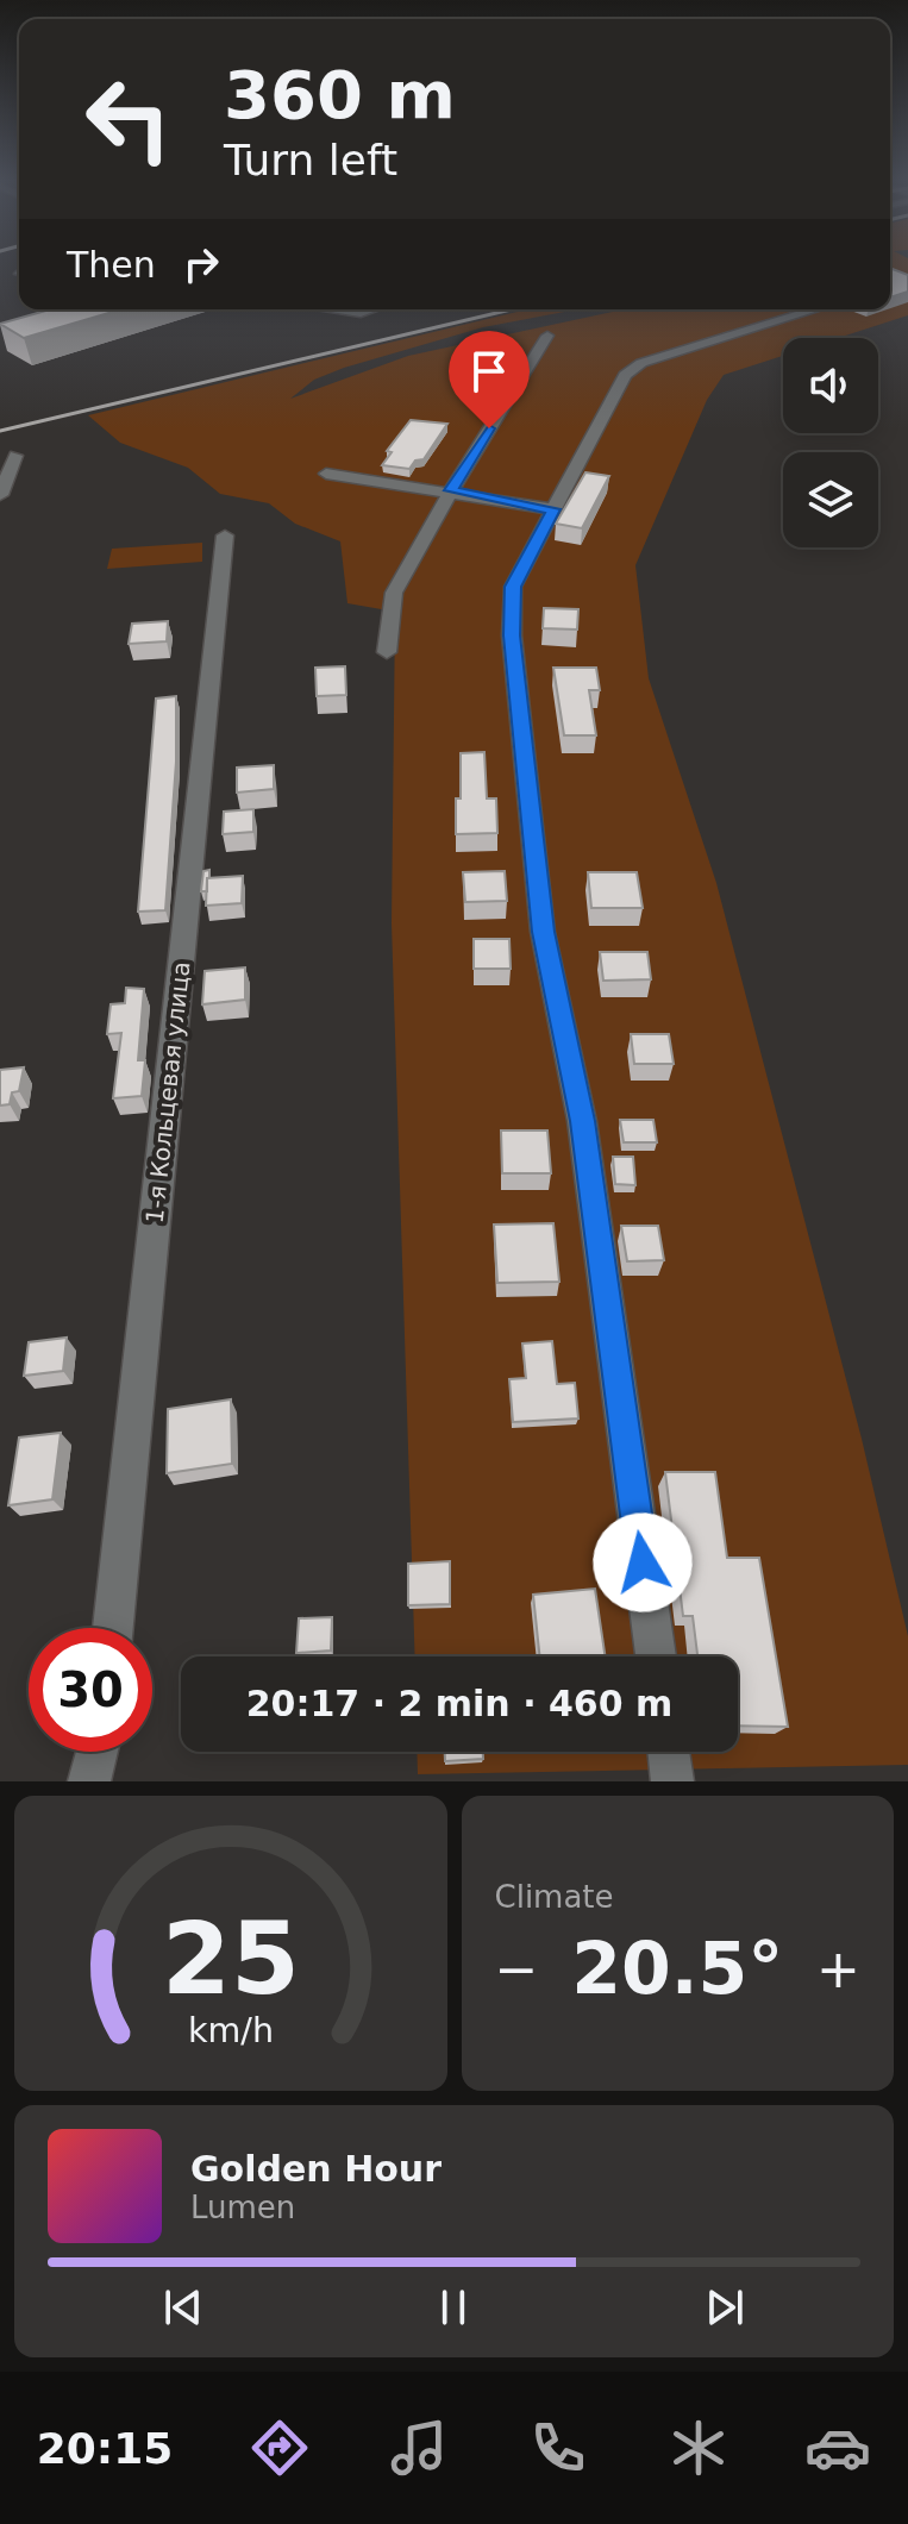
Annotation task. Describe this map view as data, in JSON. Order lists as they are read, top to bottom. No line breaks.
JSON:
{"streets":{"street":["1-я Кольцевая улица"]},"page":{"turn":["360 m","Turn left"],"then":"Then","limit":"30","trip":"20:17 · 2 min · 460 m","tile":"Climate","heat":["−","20.5°","+"],"song":["Golden Hour","Lumen"],"tabs":"20:15","gauge":["25","km/h"]}}
